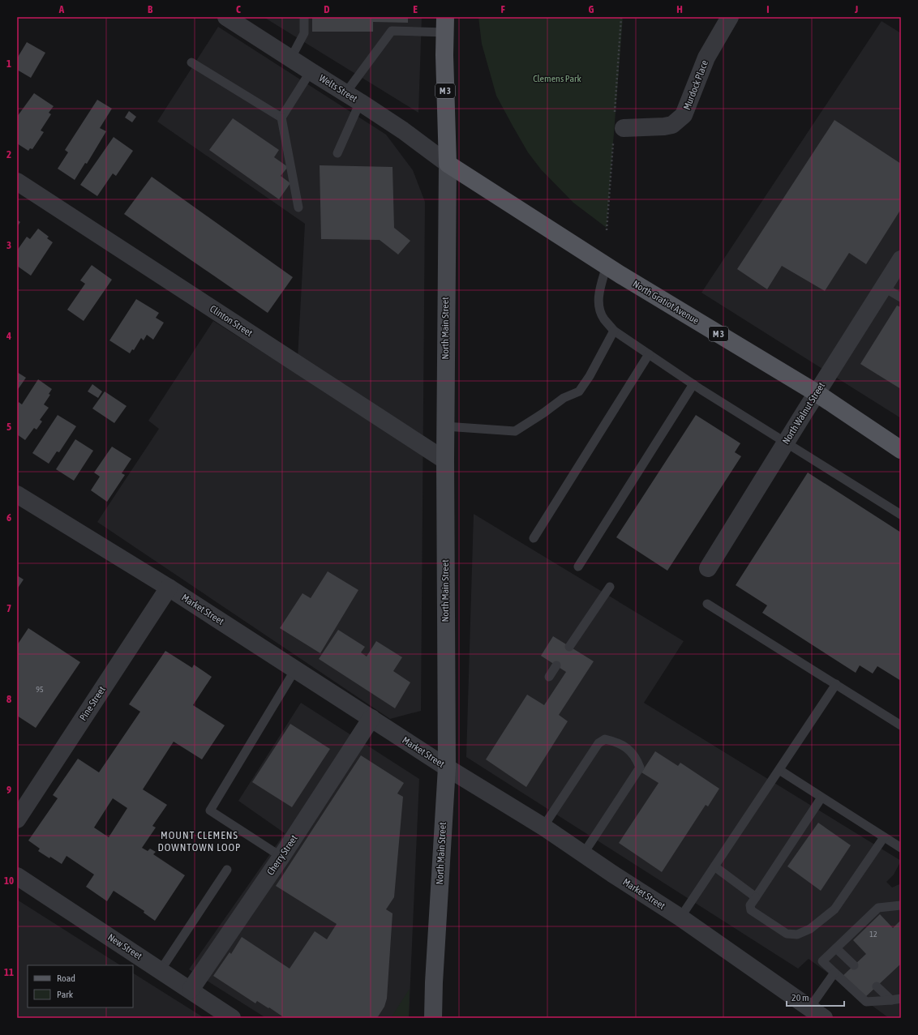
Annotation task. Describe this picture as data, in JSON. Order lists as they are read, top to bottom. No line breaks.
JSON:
{"streets":{"main road":["M 3","North Gratiot Avenue","North Main Street"],"street":["Murdock Place","Welts Street","Clinton Street","North Walnut Street","Market Street","Pine Street","Cherry Street","New Street"]},"crossings":[["Welts Street","M 3"],["Welts Street","North Gratiot Avenue"],["Welts Street","North Main Street"],["M 3","North Gratiot Avenue"],["M 3","North Main Street"],["North Gratiot Avenue","North Main Street"],["North Gratiot Avenue","North Walnut Street"],["Clinton Street","North Main Street"],["North Main Street","Market Street"],["Market Street","Pine Street"],["Market Street","Cherry Street"],["Cherry Street","New Street"]],"districts":["MOUNT CLEMENS DOWNTOWN LOOP"],"parks":["Clemens Park"],"house_numbers":["95","12"],"legend":["Road","Park"],"scale_bar":"20 m","grid":{"columns":["A","B","C","D","E","F","G","H","I","J"],"rows":["1","2","3","4","5","6","7","8","9","10","11"]}}
